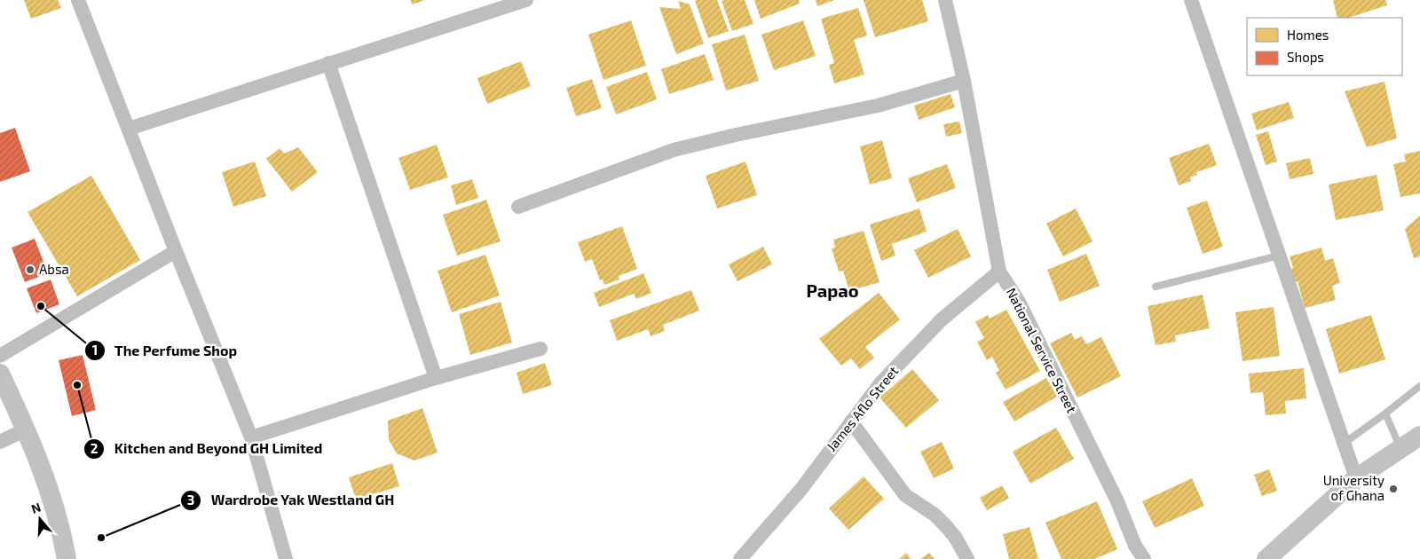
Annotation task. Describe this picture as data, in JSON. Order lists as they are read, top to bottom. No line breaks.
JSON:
{"streets":{"street":["National Service Street","James Aflo Street"]},"crossings":[["National Service Street","James Aflo Street"]],"districts":["Papao"],"places":["Absa","The Perfume Shop","Kitchen and Beyond GH Limited","University of Ghana","Wardrobe Yak Westland GH"],"legend":["Homes","Shops"],"north":"top"}
